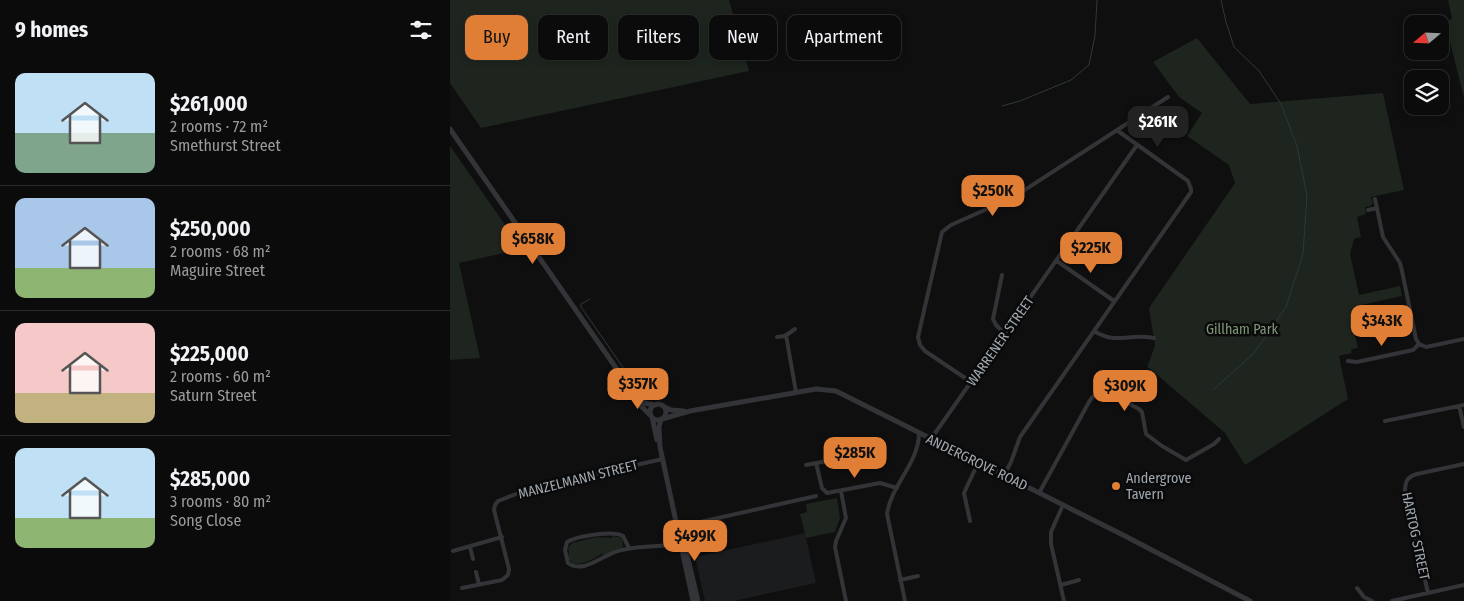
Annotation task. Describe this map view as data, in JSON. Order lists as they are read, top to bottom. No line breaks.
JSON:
{"streets":{"street":["WARRENER STREET","ANDERGROVE ROAD","MANZELMANN STREET","HARTOG STREET"]},"crossings":[["WARRENER STREET","ANDERGROVE ROAD"]],"parks":["Gillham Park"],"places":["Andergrove Tavern"],"north":"left","page":{"heading":"9 homes","chip":["Buy","Rent","Filters","New","Apartment"],"list":[{"name":"$261,000","note":"2 rooms · 72 m² · Smethurst Street"},{"name":"$250,000","note":"2 rooms · 68 m² · Maguire Street"},{"name":"$225,000","note":"2 rooms · 60 m² · Saturn Street"},{"name":"$285,000","note":"3 rooms · 80 m² · Song Close"}],"price":["$261K","$250K","$658K","$225K","$343K","$357K","$309K","$285K","$499K"]}}
